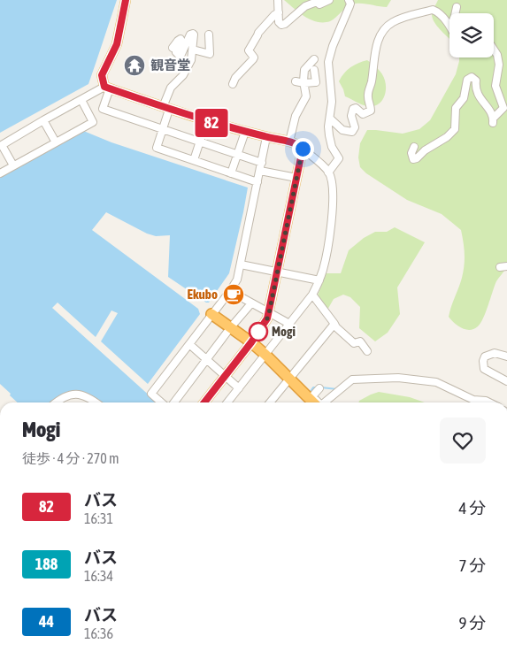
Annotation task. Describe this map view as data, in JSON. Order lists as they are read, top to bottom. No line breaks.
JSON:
{"places":{"temple":["観音堂"],"cafe":["Ekubo"],"other":["Mogi"]},"lines":["bus line 82"],"page":{"on_map":"82","heading":["Mogi","徒歩 · 4 分 · 270 m"],"list":[{"mark":"82","name":"バス","note":"16:31","value":"4 分"},{"mark":"188","name":"バス","note":"16:34","value":"7 分"},{"mark":"44","name":"バス","note":"16:36","value":"9 分"}]}}
